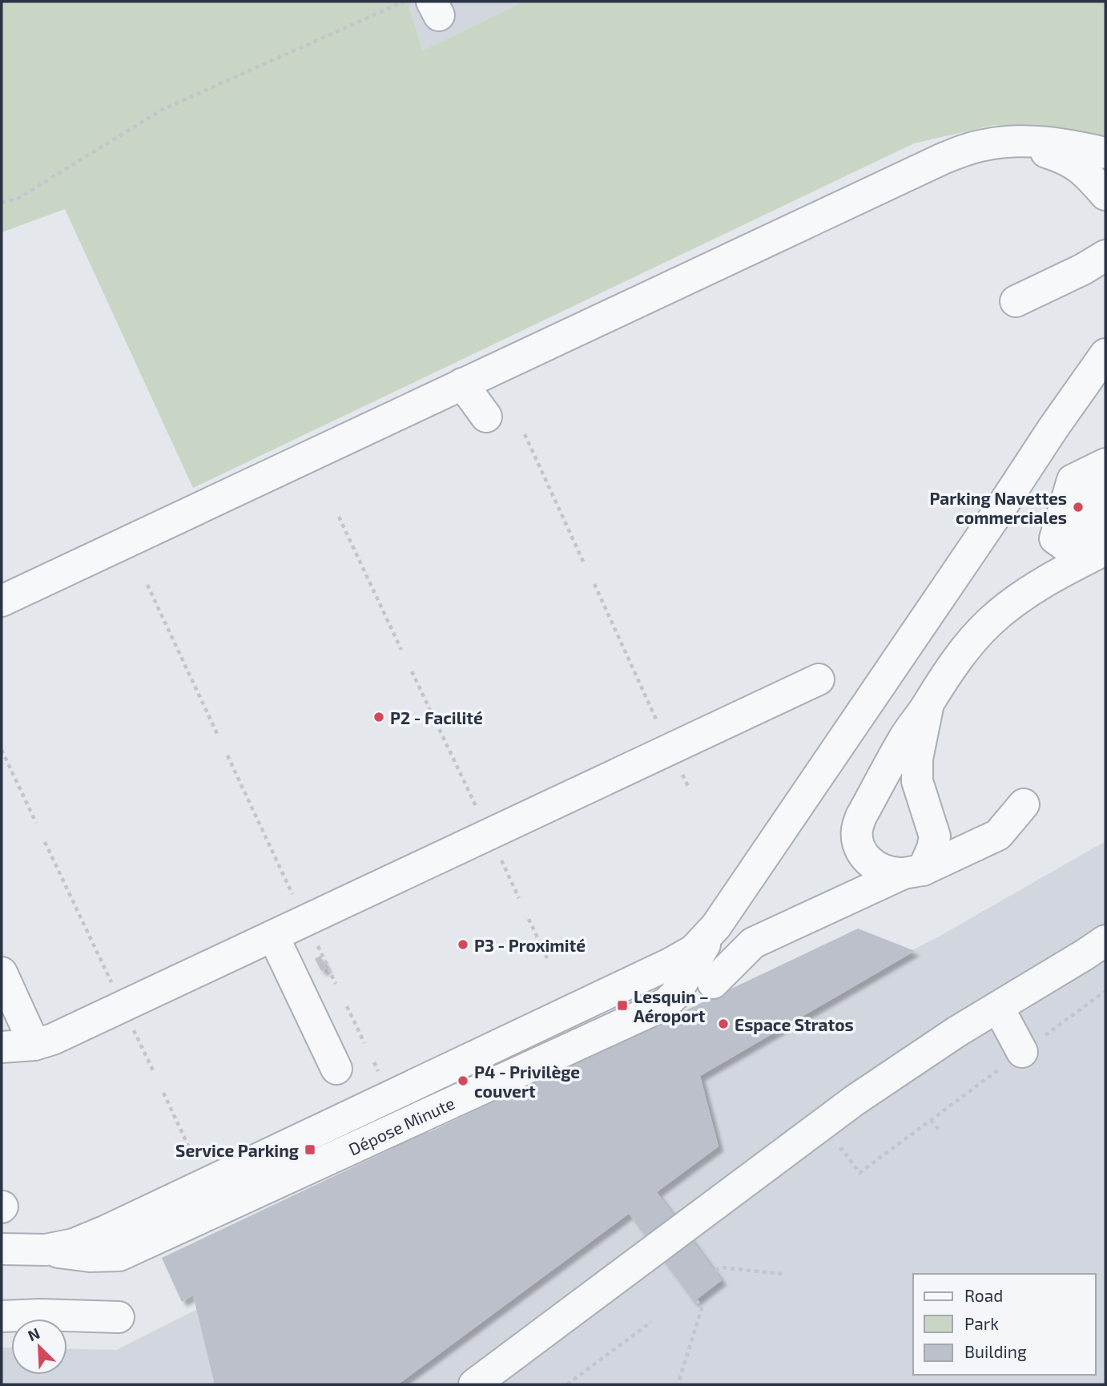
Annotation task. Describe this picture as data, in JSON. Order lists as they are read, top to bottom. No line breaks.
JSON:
{"places":{"other":["Parking Navettes commerciales","P2 - Facilité","P3 - Proximité","Espace Stratos","P4 - Privilège couvert"],"transit":["Lesquin – Aéroport","Service Parking"]},"legend":["Road","Park","Building"],"north":"top left"}
